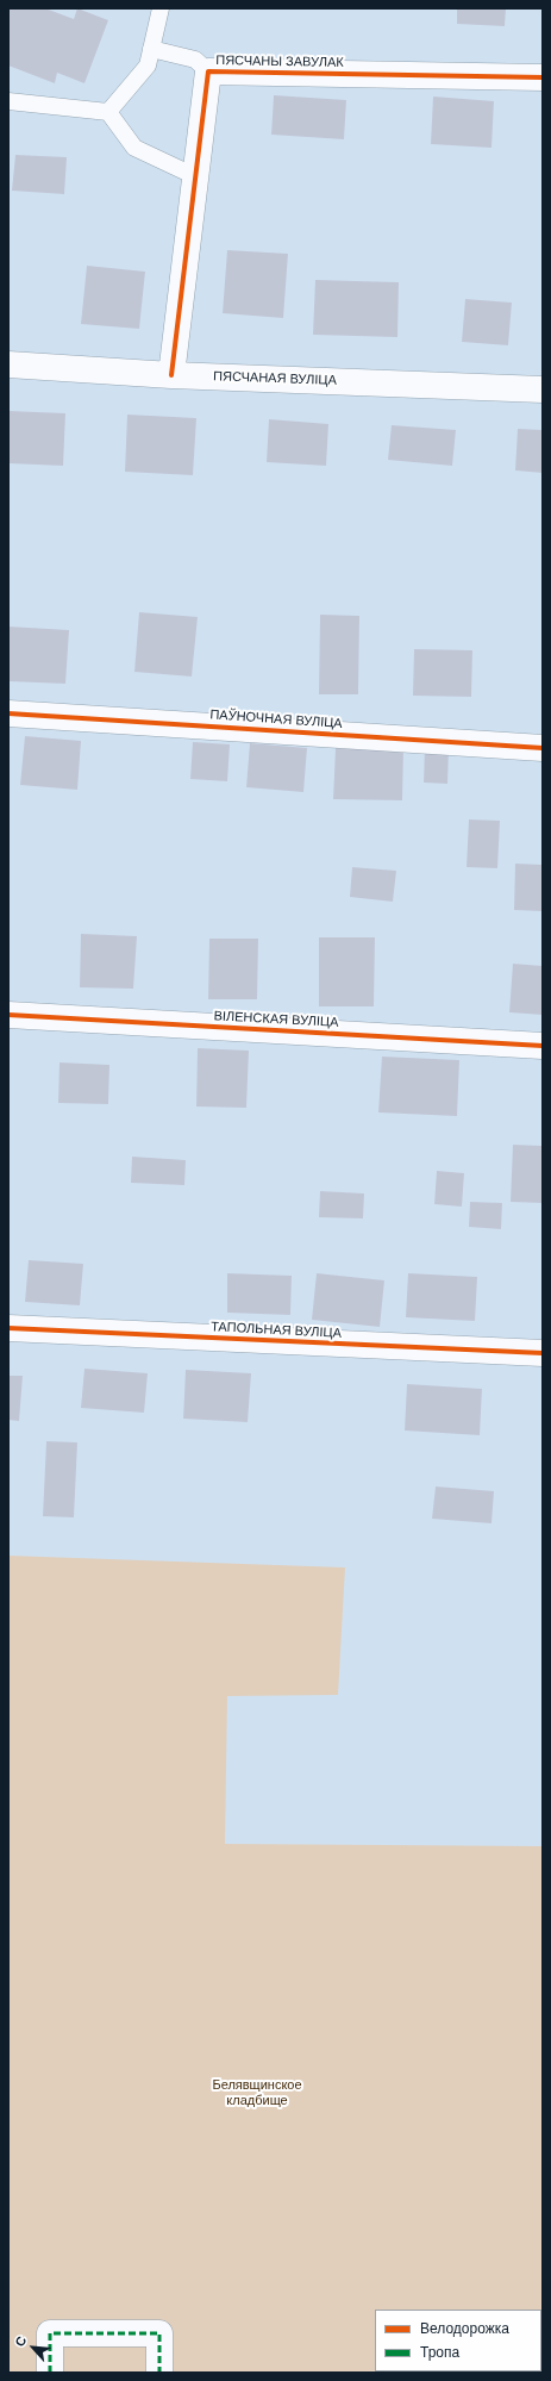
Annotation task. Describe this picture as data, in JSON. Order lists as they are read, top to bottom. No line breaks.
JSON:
{"streets":{"street":["ПЯСЧАНЫ ЗАВУЛАК","ПЯСЧАНАЯ ВУЛІЦА","ПАЎНОЧНАЯ ВУЛІЦА","ВІЛЕНСКАЯ ВУЛІЦА","ТАПОЛЬНАЯ ВУЛІЦА"]},"crossings":[["ПЯСЧАНЫ ЗАВУЛАК","ПЯСЧАНАЯ ВУЛІЦА"]],"parks":["Белявщинское кладбище"],"legend":["Велодорожка","Тропа"],"north":"top left"}
